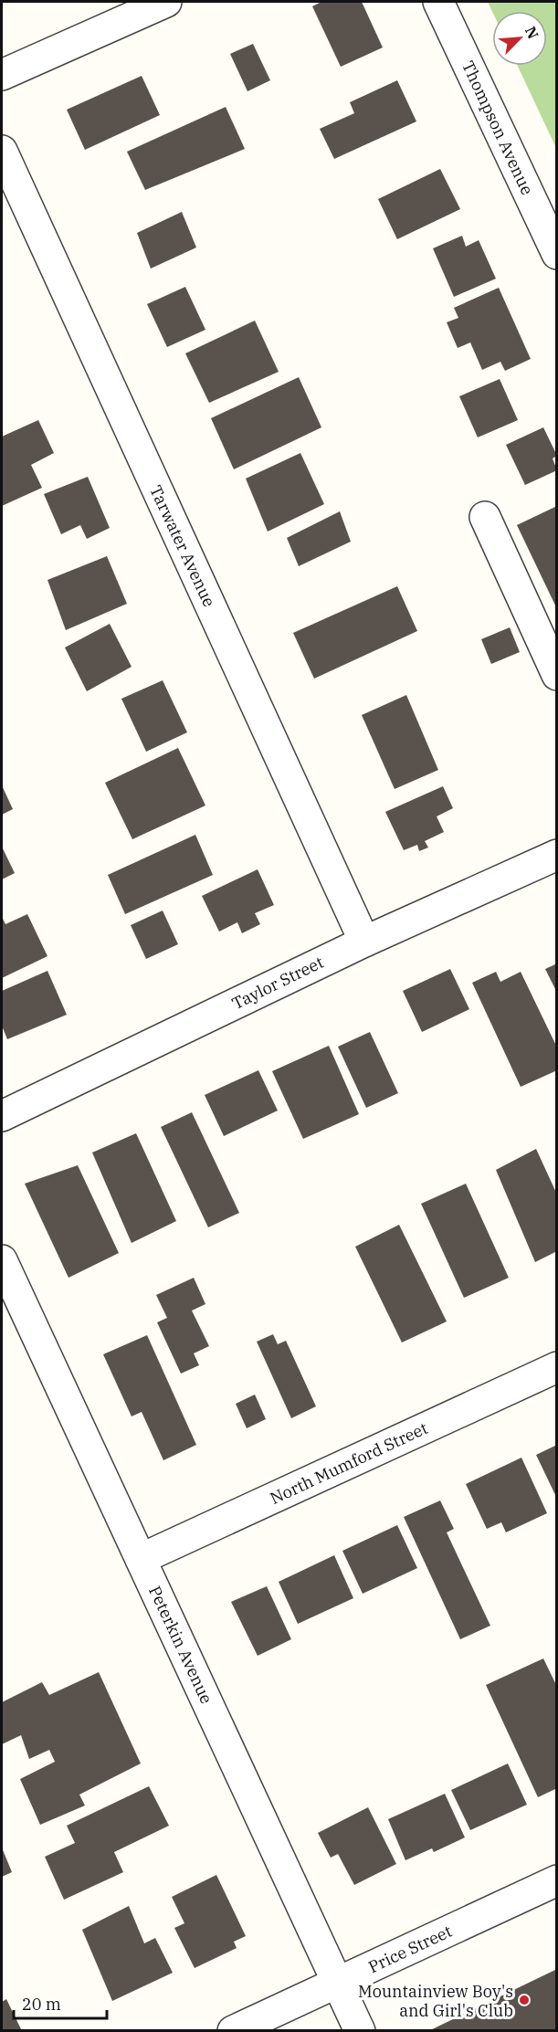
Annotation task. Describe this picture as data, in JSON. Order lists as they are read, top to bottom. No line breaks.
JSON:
{"streets":{"street":["Thompson Avenue","Tarwater Avenue","Taylor Street","North Mumford Street","Peterkin Avenue","Price Street"]},"crossings":[["Tarwater Avenue","Taylor Street"],["North Mumford Street","Peterkin Avenue"],["Peterkin Avenue","Price Street"]],"places":["Mountainview Boy's and Girl's Club"],"scale_bar":"20 m","north":"top right"}
